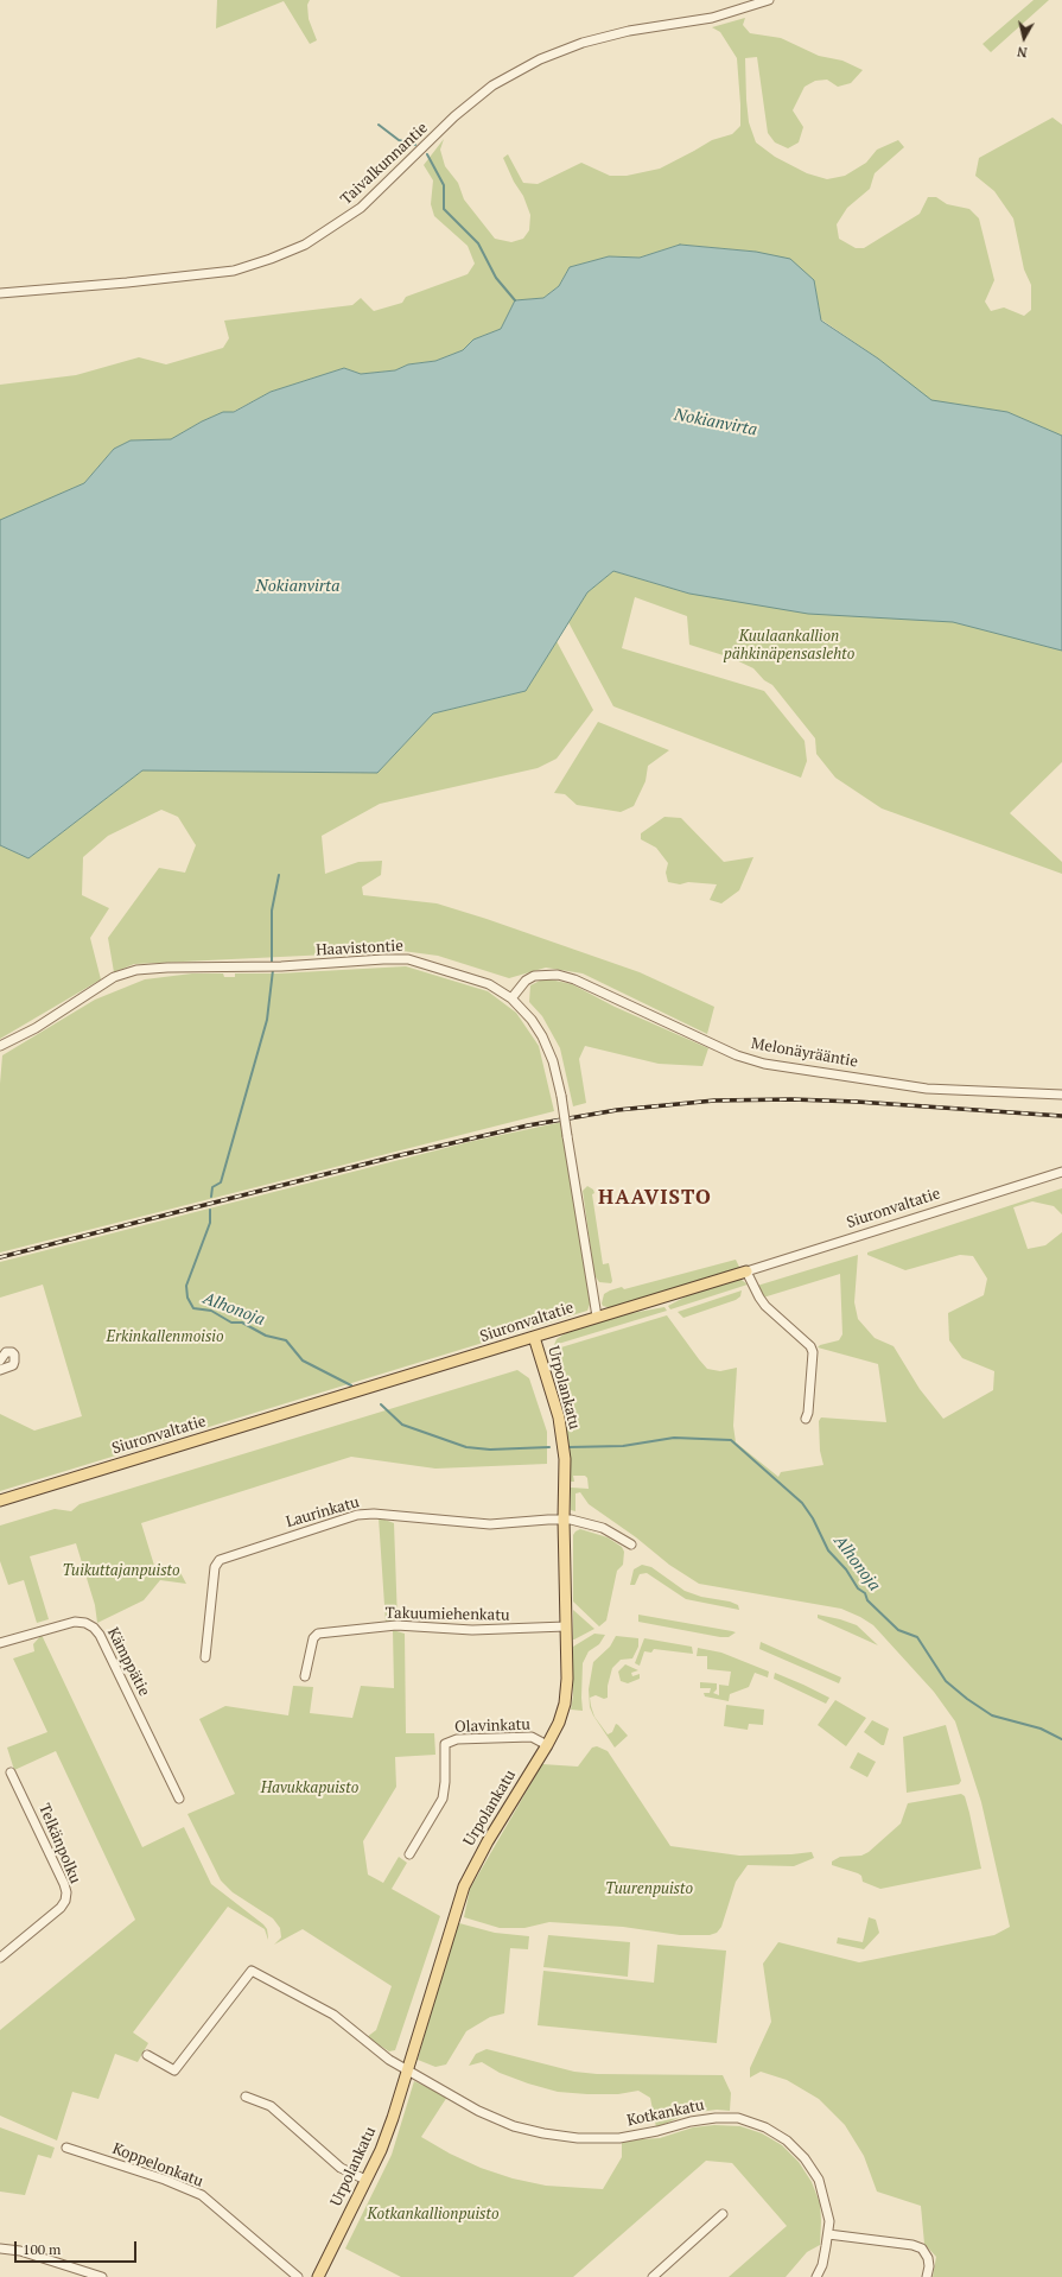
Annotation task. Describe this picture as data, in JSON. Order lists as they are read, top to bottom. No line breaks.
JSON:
{"streets":{"main road":["Siuronvaltatie","Urpolankatu"],"street":["Taivalkunnantie","Haavistontie","Melonäyrääntie","Laurinkatu","Takuumiehenkatu","Kämppätie","Olavinkatu","Telkänpolku","Kotkankatu","Koppelonkatu"]},"crossings":[["Haavistontie","Melonäyrääntie"],["Haavistontie","Siuronvaltatie"],["Siuronvaltatie","Urpolankatu"],["Urpolankatu","Laurinkatu"],["Urpolankatu","Takuumiehenkatu"],["Urpolankatu","Olavinkatu"],["Urpolankatu","Kotkankatu"]],"districts":["HAAVISTO"],"water":["Nokianvirta","Alhonoja"],"parks":["Kuulaankallion pähkinäpensaslehto","Erkinkallenmoisio","Tuikuttajanpuisto","Havukkapuisto","Tuurenpuisto","Kotkankallionpuisto"],"scale_bar":"100 m","north":"bottom"}
